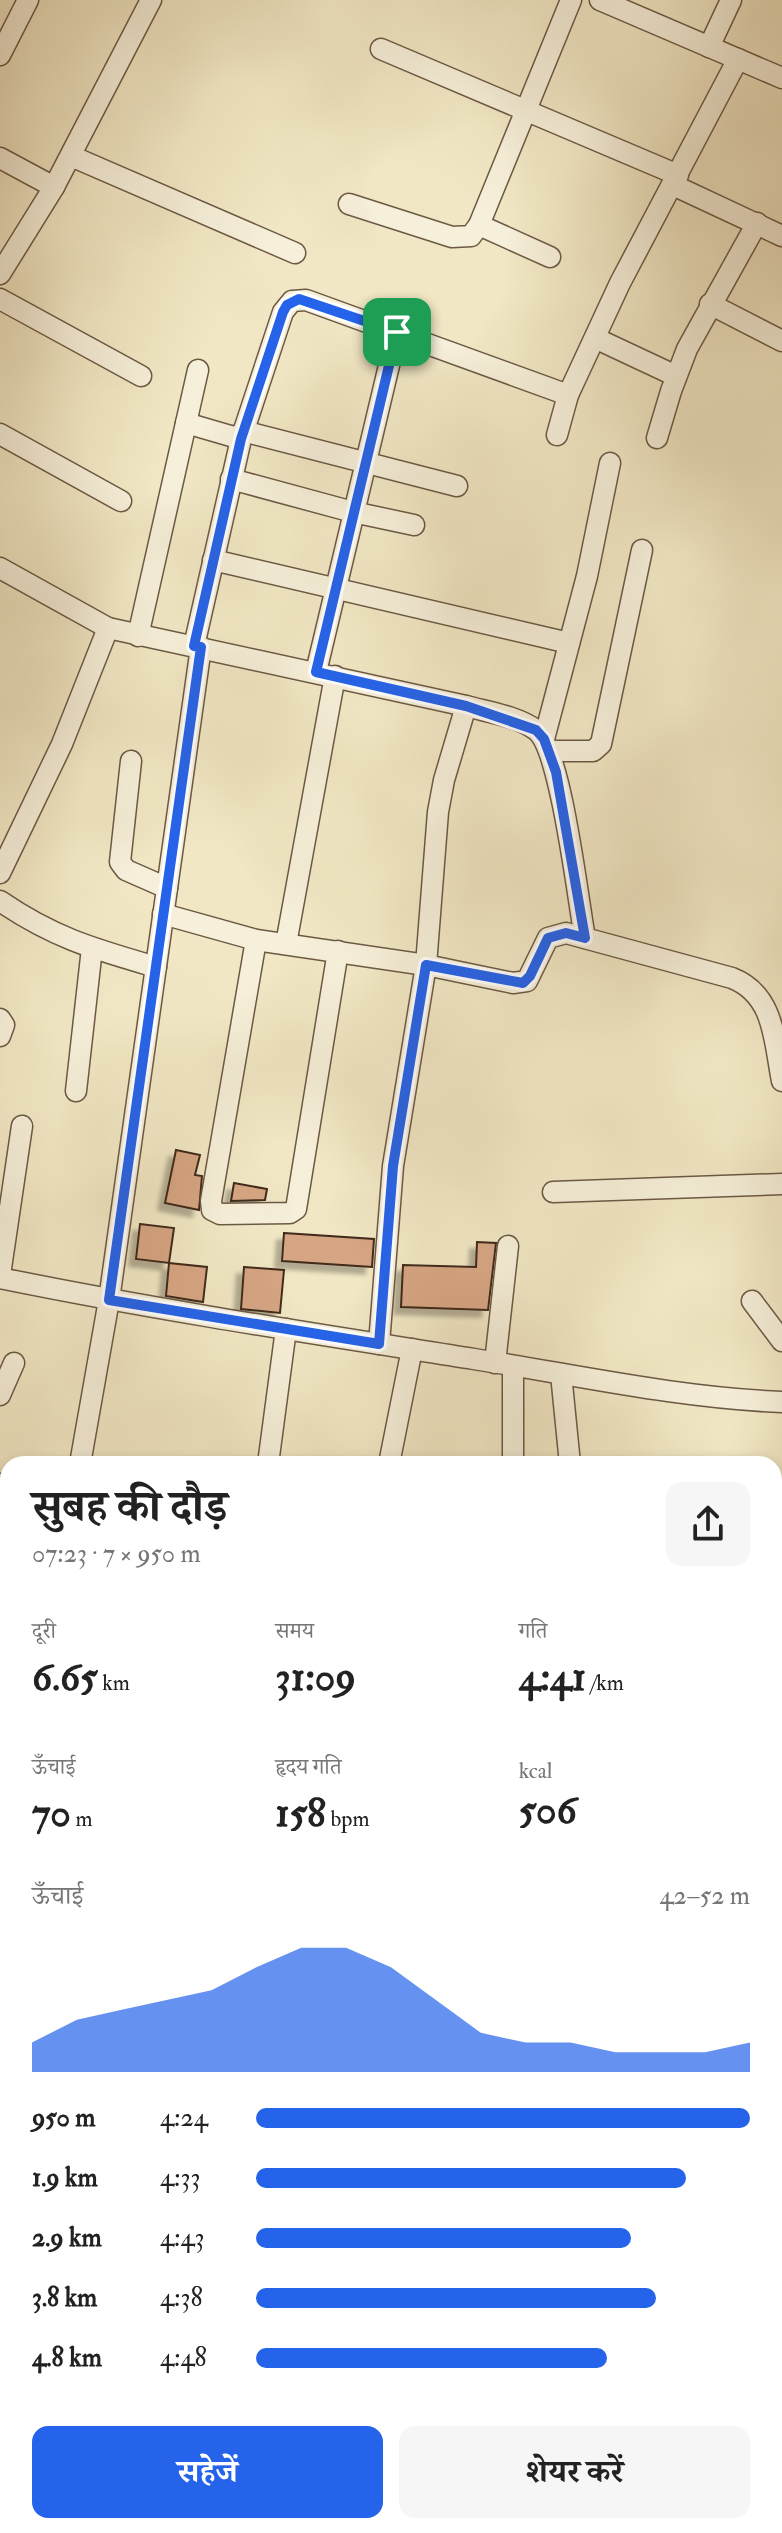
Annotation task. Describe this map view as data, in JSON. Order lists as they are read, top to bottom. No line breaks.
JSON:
{"page":{"heading":["सुबह की दौड़","07:23 · 7 × 950 m"],"stats":[["दूरी","6.65 km"],["समय","31:09"],["गति","4:41 /km"],["ऊँचाई","70 m"],["हृदय गति","158 bpm"],["kcal","506"]],"chart":["ऊँचाई","42–52 m"],"list":[{"name":"950 m","note":"4:24"},{"name":"1.9 km","note":"4:33"},{"name":"2.9 km","note":"4:43"},{"name":"3.8 km","note":"4:38"},{"name":"4.8 km","note":"4:48"}],"buttons":["सहेजें","शेयर करें"]}}
